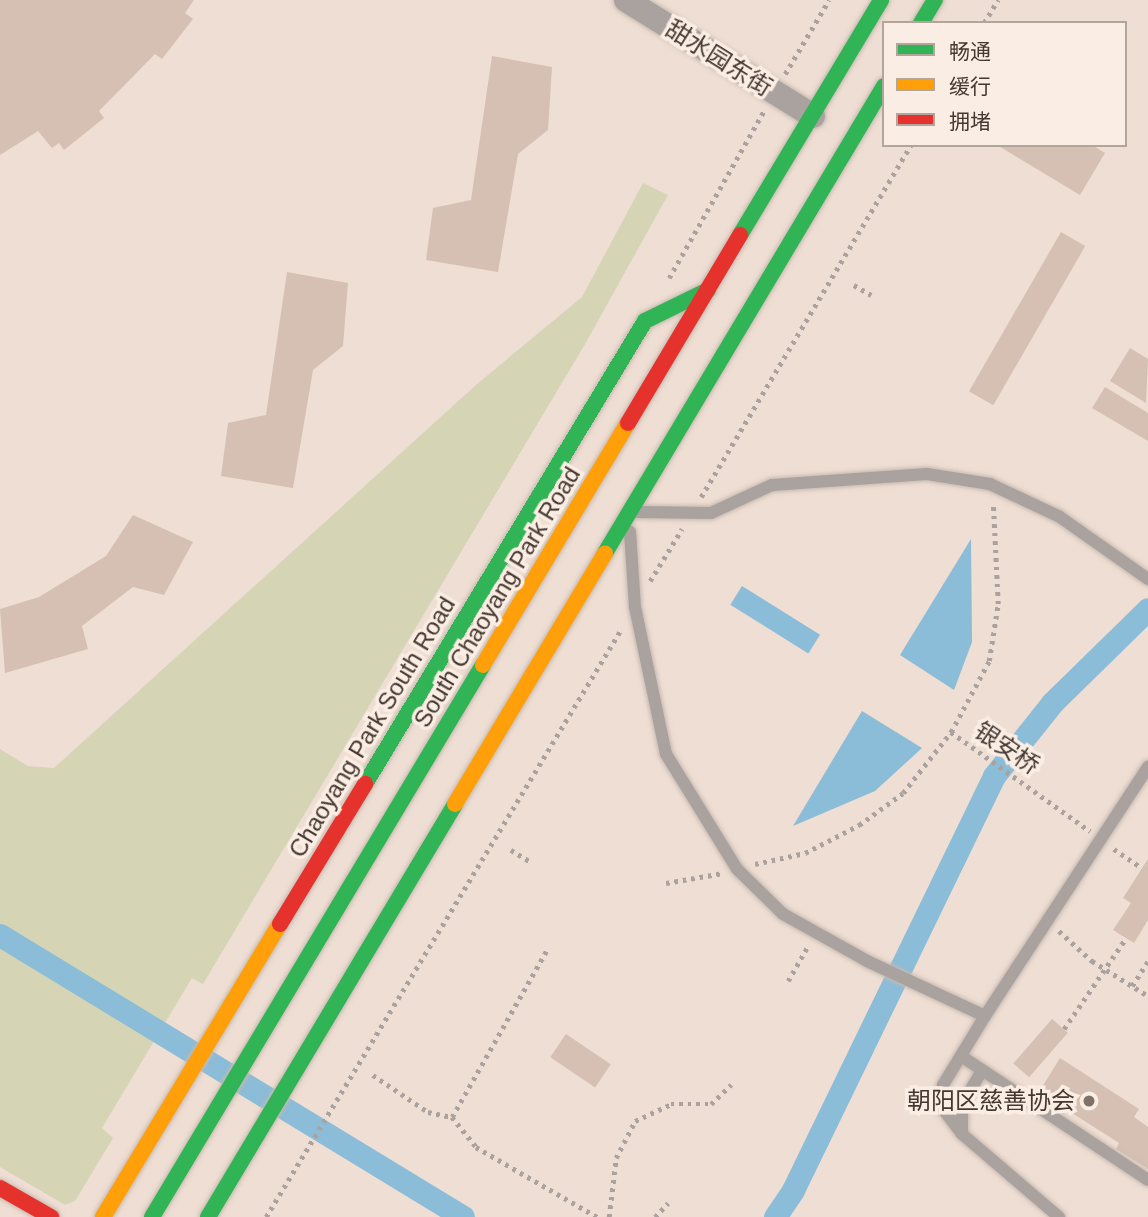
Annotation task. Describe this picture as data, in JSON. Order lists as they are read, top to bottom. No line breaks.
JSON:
{"streets":{"main road":["South Chaoyang Park Road","Chaoyang Park South Road"],"street":["甜水园东街"],"path":["银安桥"]},"crossings":[["甜水园东街","South Chaoyang Park Road"],["South Chaoyang Park Road","Chaoyang Park South Road"]],"places":["朝阳区慈善协会"],"legend":["畅通","缓行","拥堵"]}
